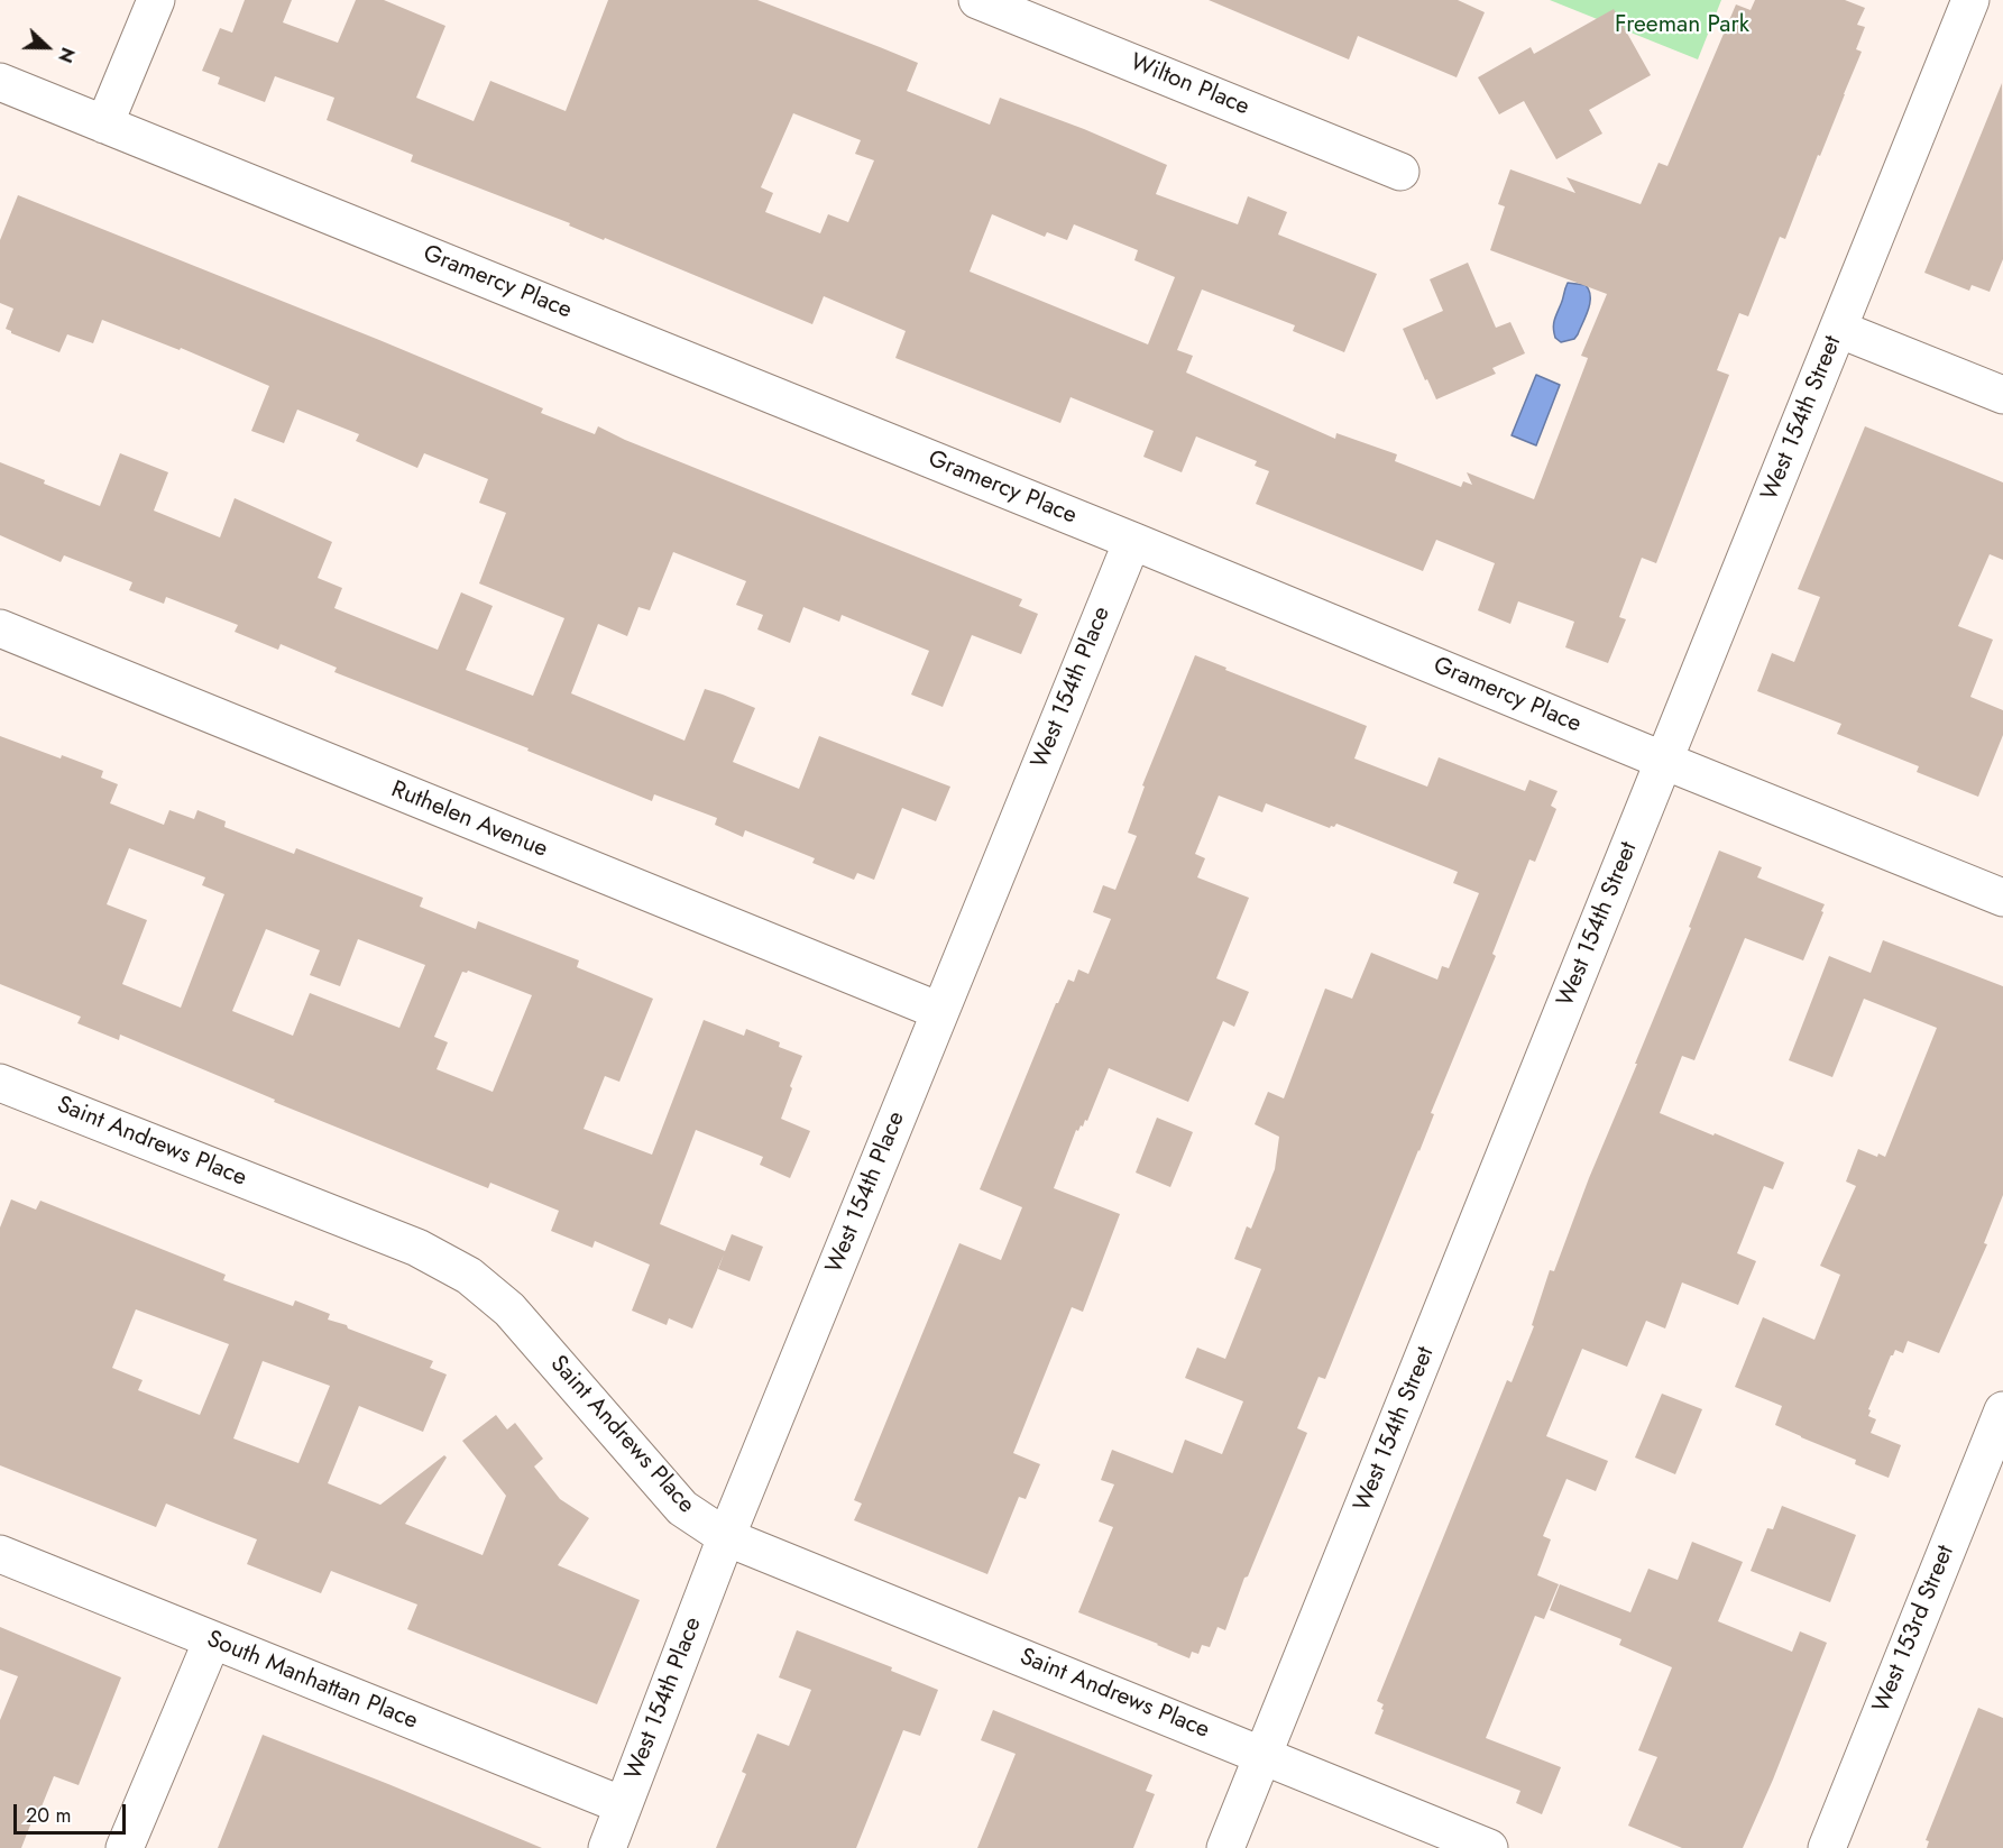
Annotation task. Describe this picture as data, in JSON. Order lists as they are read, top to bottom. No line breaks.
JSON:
{"streets":{"street":["Wilton Place","Gramercy Place","West 154th Street","West 154th Place","Ruthelen Avenue","Saint Andrews Place","West 153rd Street","South Manhattan Place"]},"crossings":[["Gramercy Place","West 154th Street"],["Gramercy Place","West 154th Place"],["West 154th Street","Saint Andrews Place"],["West 154th Place","Ruthelen Avenue"],["West 154th Place","Saint Andrews Place"],["West 154th Place","South Manhattan Place"]],"parks":["Freeman Park"],"scale_bar":"20 m","north":"right"}
